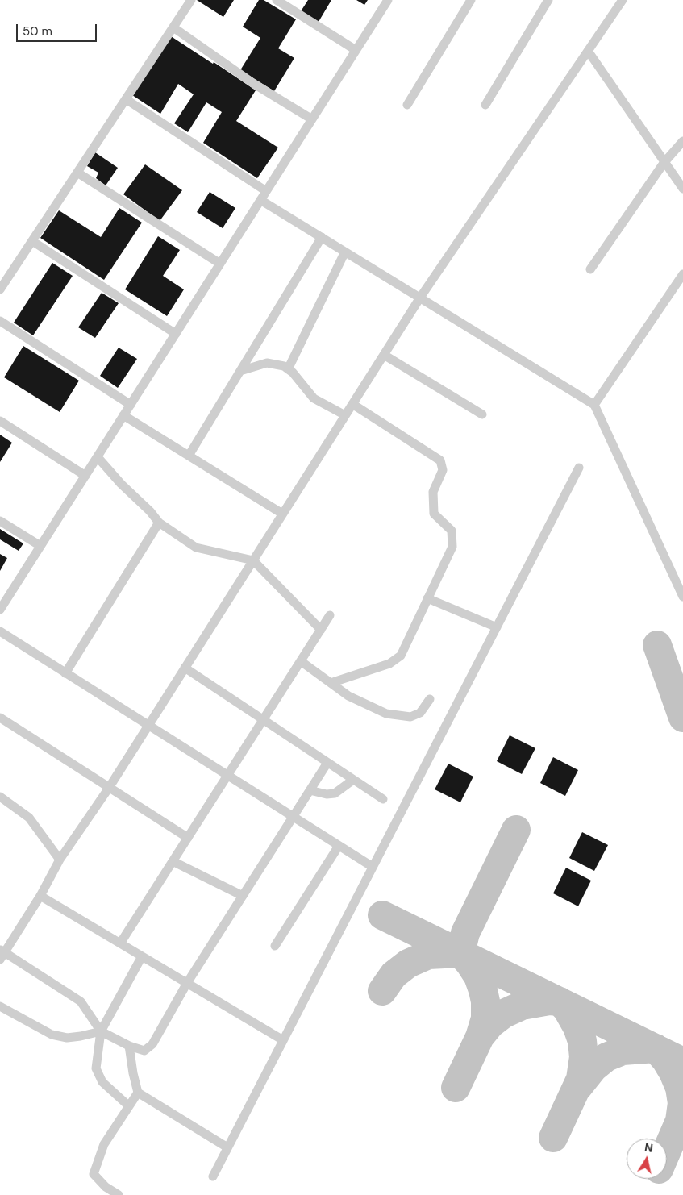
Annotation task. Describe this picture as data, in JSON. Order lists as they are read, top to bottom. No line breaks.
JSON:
{"scale_bar":"50 m","north":"top"}
